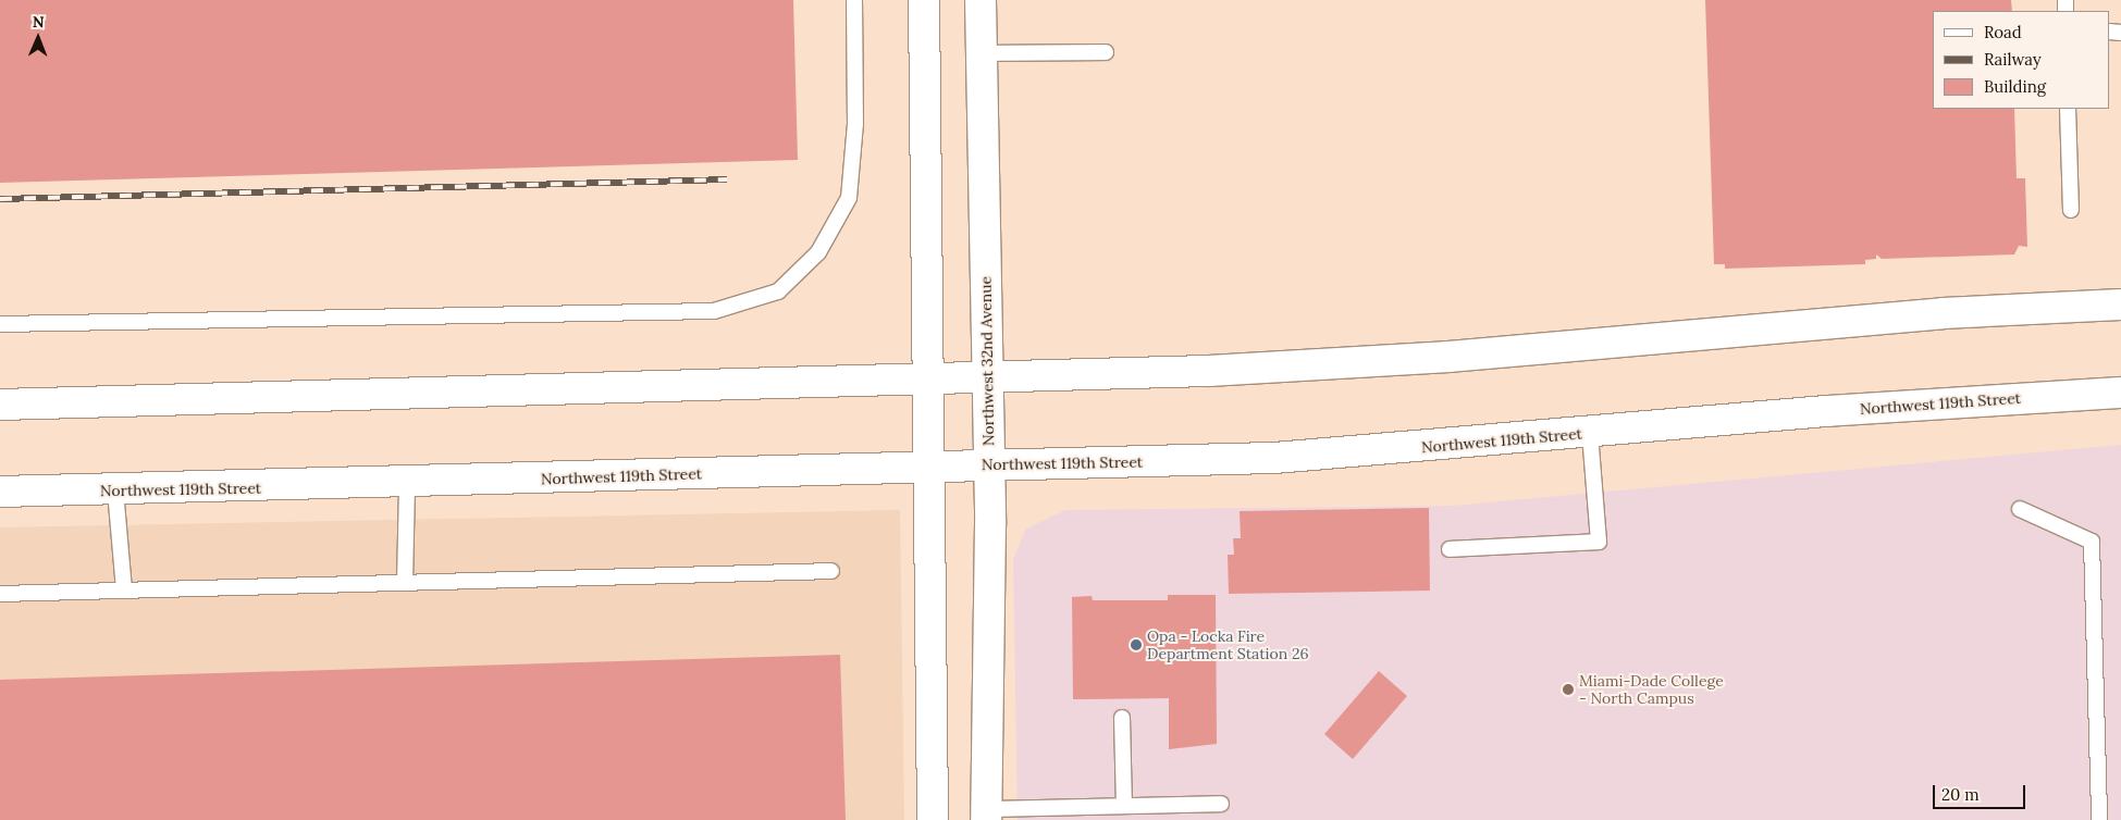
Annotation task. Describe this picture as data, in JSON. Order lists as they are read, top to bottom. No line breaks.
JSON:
{"streets":{"main road":["Northwest 32nd Avenue","Northwest 119th Street"]},"crossings":[["Northwest 32nd Avenue","Northwest 119th Street"]],"places":["Opa - Locka Fire Department Station 26","Miami-Dade College - North Campus"],"legend":["Road","Railway","Building"],"scale_bar":"20 m","north":"top"}
